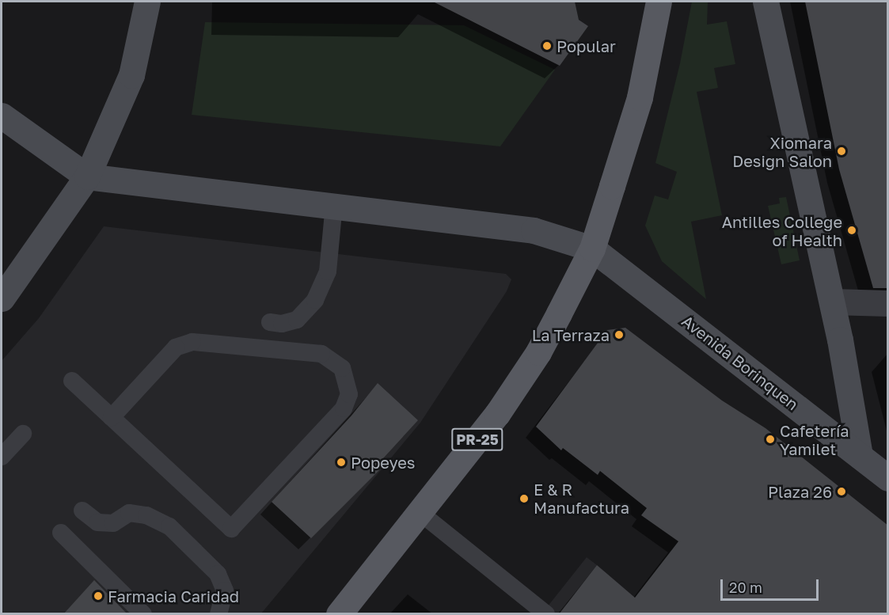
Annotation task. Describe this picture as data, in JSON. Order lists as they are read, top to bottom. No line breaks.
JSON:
{"streets":{"main road":["PR-25"],"street":["Avenida Borinquen"]},"crossings":[["Avenida Borinquen","PR-25"]],"places":["Popular","Xiomara Design Salon","Antilles College of Health","La Terraza","Cafetería Yamilet","Popeyes","Plaza 26","E & R Manufactura","Farmacia Caridad"],"scale_bar":"20 m"}
